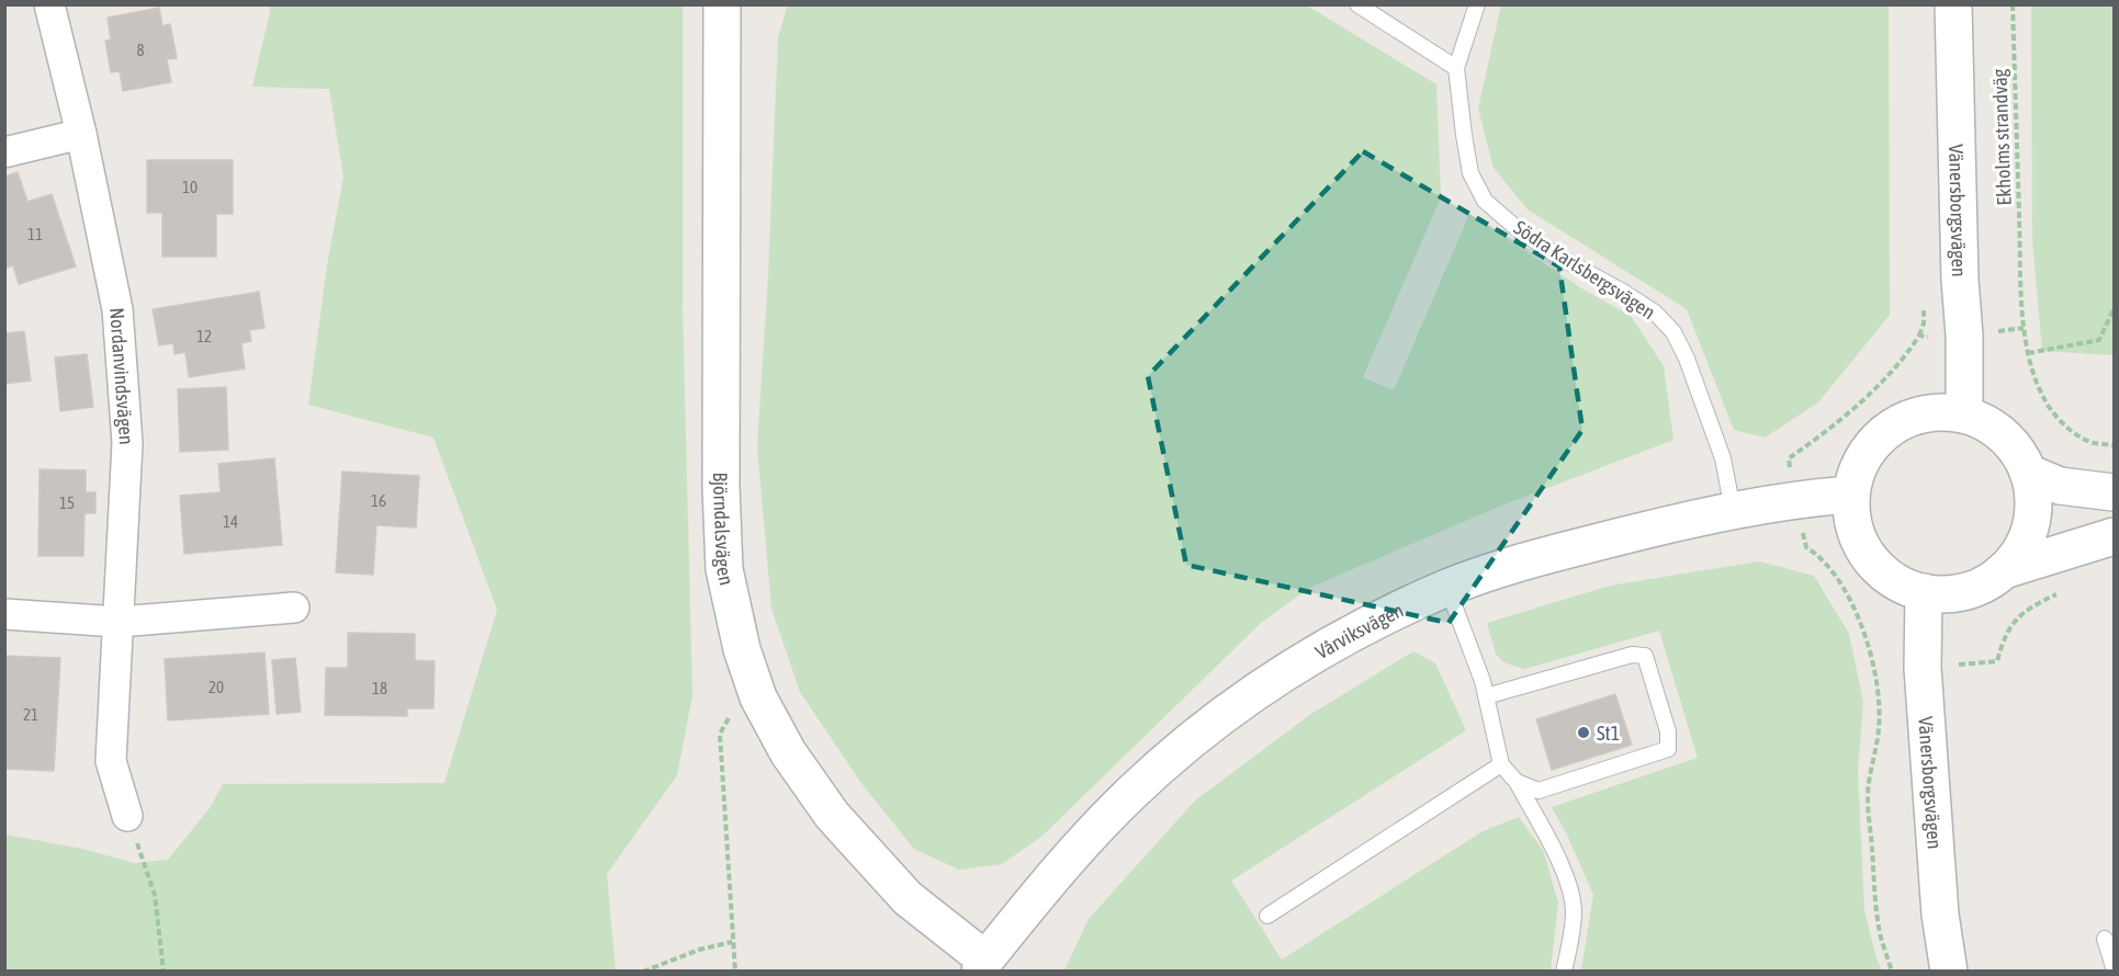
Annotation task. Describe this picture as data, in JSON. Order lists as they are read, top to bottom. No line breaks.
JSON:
{"streets":{"street":["Vänersborgsvägen","Nordanvindsvägen","Björndalsvägen","Vårviksvägen"],"lane":["Södra Karlsbergsvägen"],"path":["Ekholms strandväg"]},"crossings":[["Vänersborgsvägen","Vårviksvägen"],["Södra Karlsbergsvägen","Vårviksvägen"],["Björndalsvägen","Vårviksvägen"]],"places":["St1"],"house_numbers":["8","10","11","12","16","15","14","20","18","21"]}
